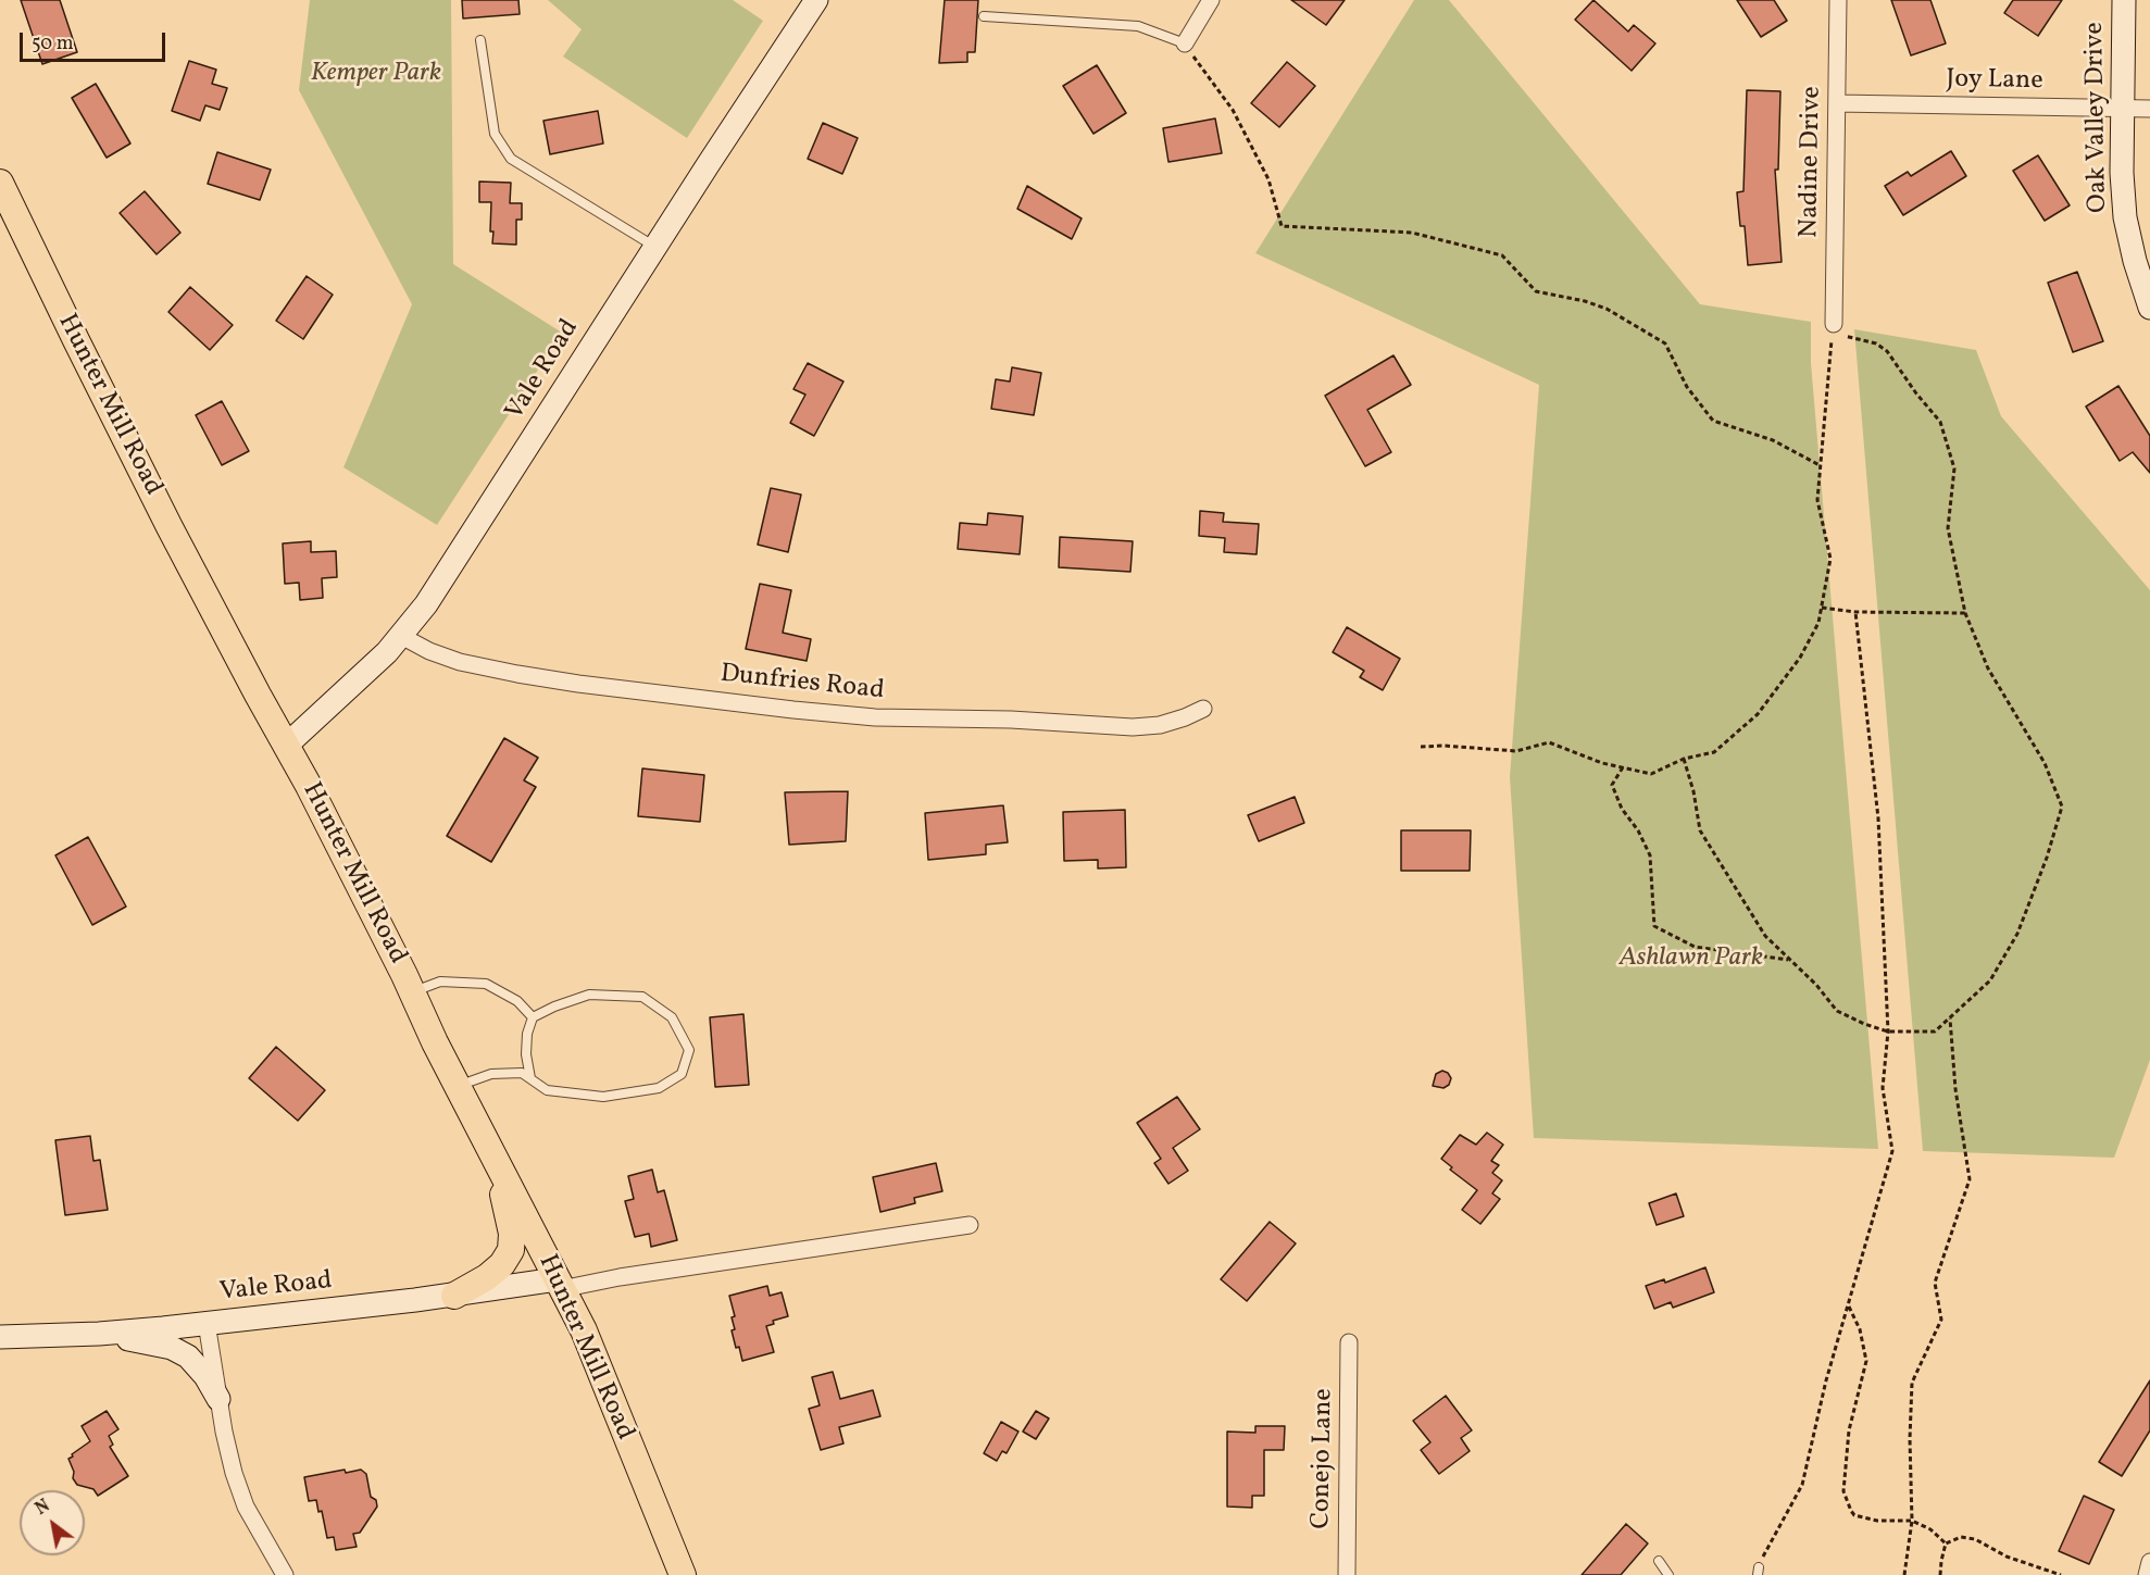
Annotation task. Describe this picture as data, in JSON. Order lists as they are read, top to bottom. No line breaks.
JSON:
{"streets":{"main road":["Oak Valley Drive","Vale Road","Hunter Mill Road"],"street":["Joy Lane","Nadine Drive","Dunfries Road","Conejo Lane"]},"crossings":[["Joy Lane","Oak Valley Drive"],["Joy Lane","Nadine Drive"],["Vale Road","Hunter Mill Road"],["Vale Road","Dunfries Road"]],"parks":["Kemper Park","Ashlawn Park"],"scale_bar":"50 m","north":"top left"}
